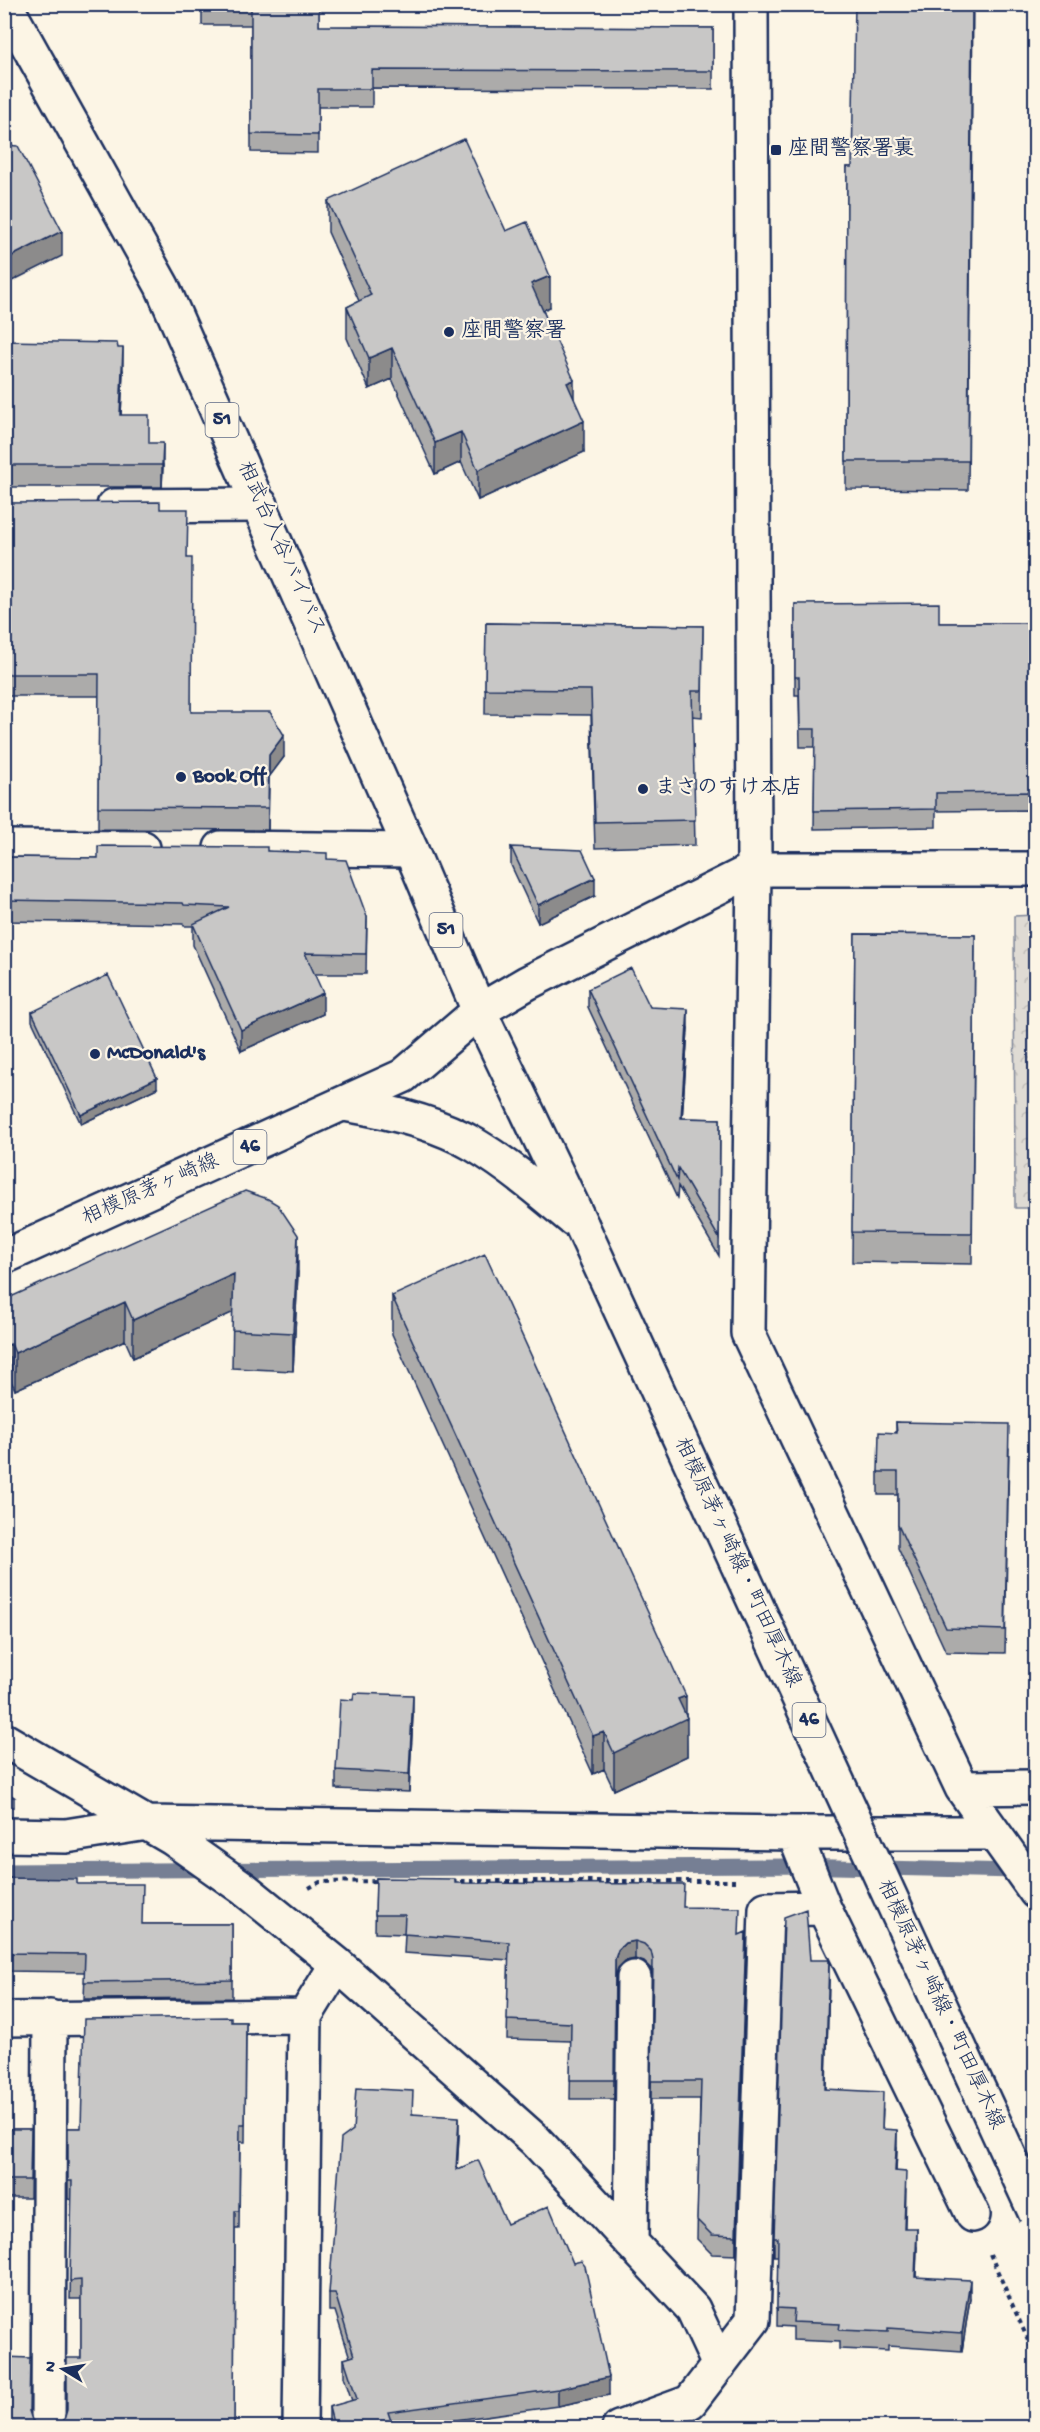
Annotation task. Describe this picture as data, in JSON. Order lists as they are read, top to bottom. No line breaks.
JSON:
{"streets":{"street":["51","相武台入谷バイパス","46","相模原茅ヶ崎線","相模原茅ヶ崎線・町田厚木線"]},"crossings":[["相武台入谷バイパス","相模原茅ヶ崎線"],["相武台入谷バイパス","相模原茅ヶ崎線・町田厚木線"],["相模原茅ヶ崎線","相模原茅ヶ崎線・町田厚木線"]],"places":{"transit":["座間警察署裏"],"other":["座間警察署","Book Off","まさのすけ本店","McDonald's"]},"north":"left"}
